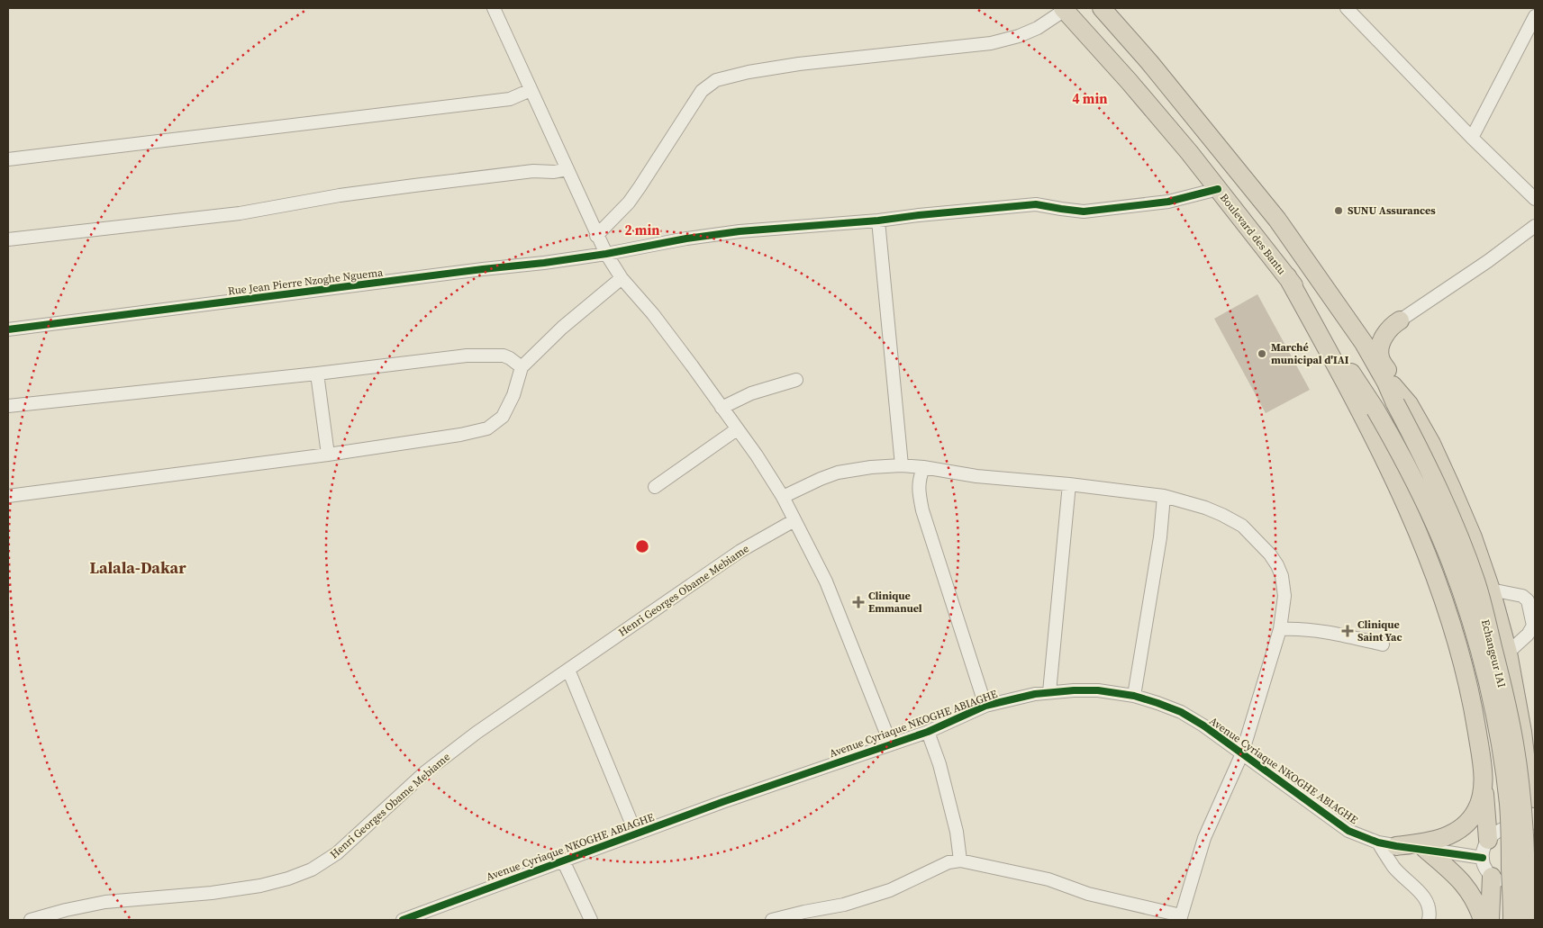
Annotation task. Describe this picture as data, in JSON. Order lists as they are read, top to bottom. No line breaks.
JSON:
{"streets":{"highway":["Boulevard des Bantu","Echangeur IAI"],"street":["Rue Jean Pierre Nzoghe Nguema","Henri Georges Obame Mebiame","Avenue Cyriaque NKOGHE ABIAGHE"]},"crossings":[["Boulevard des Bantu","Rue Jean Pierre Nzoghe Nguema"],["Boulevard des Bantu","Echangeur IAI"]],"districts":["Lalala-Dakar"],"places":{"other":["SUNU Assurances","Marché municipal d'IAI"],"health":["Clinique Emmanuel","Clinique Saint Yac"]},"rings":["4 min","2 min"]}
